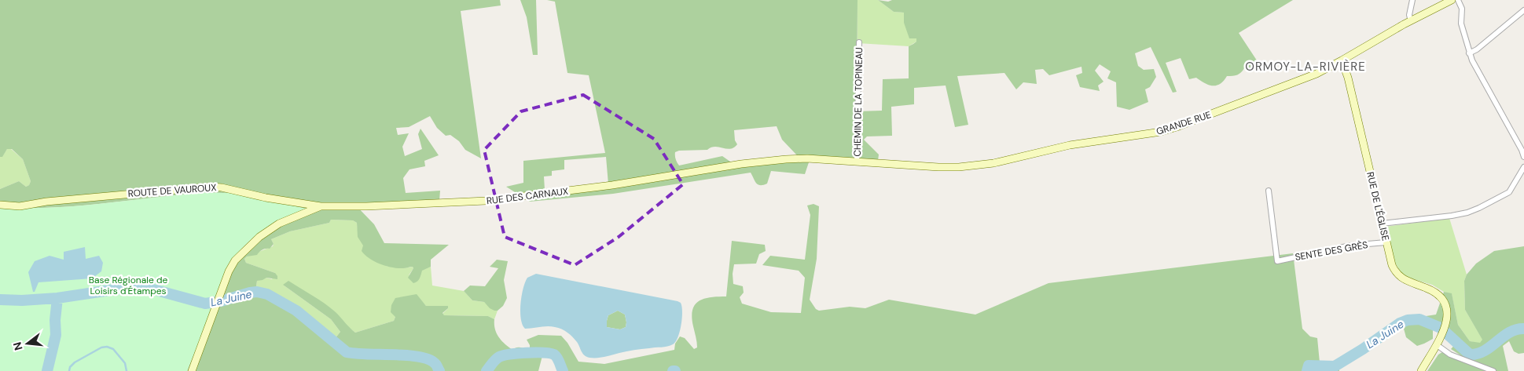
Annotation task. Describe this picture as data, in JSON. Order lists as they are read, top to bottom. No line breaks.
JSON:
{"streets":{"street":["CHEMIN DE LA TOPINEAU","GRANDE RUE","ROUTE DE VAUROUX","RUE DES CARNAUX","RUE DE L'ÉGLISE","SENTE DES GRÈS"]},"crossings":[["CHEMIN DE LA TOPINEAU","RUE DES CARNAUX"],["GRANDE RUE","RUE DES CARNAUX"],["GRANDE RUE","RUE DE L'ÉGLISE"],["ROUTE DE VAUROUX","RUE DES CARNAUX"],["RUE DE L'ÉGLISE","SENTE DES GRÈS"]],"districts":["ORMOY-LA-RIVIÈRE"],"water":["La Juine"],"parks":["Base Régionale de Loisirs d'Étampes"],"north":"left"}
